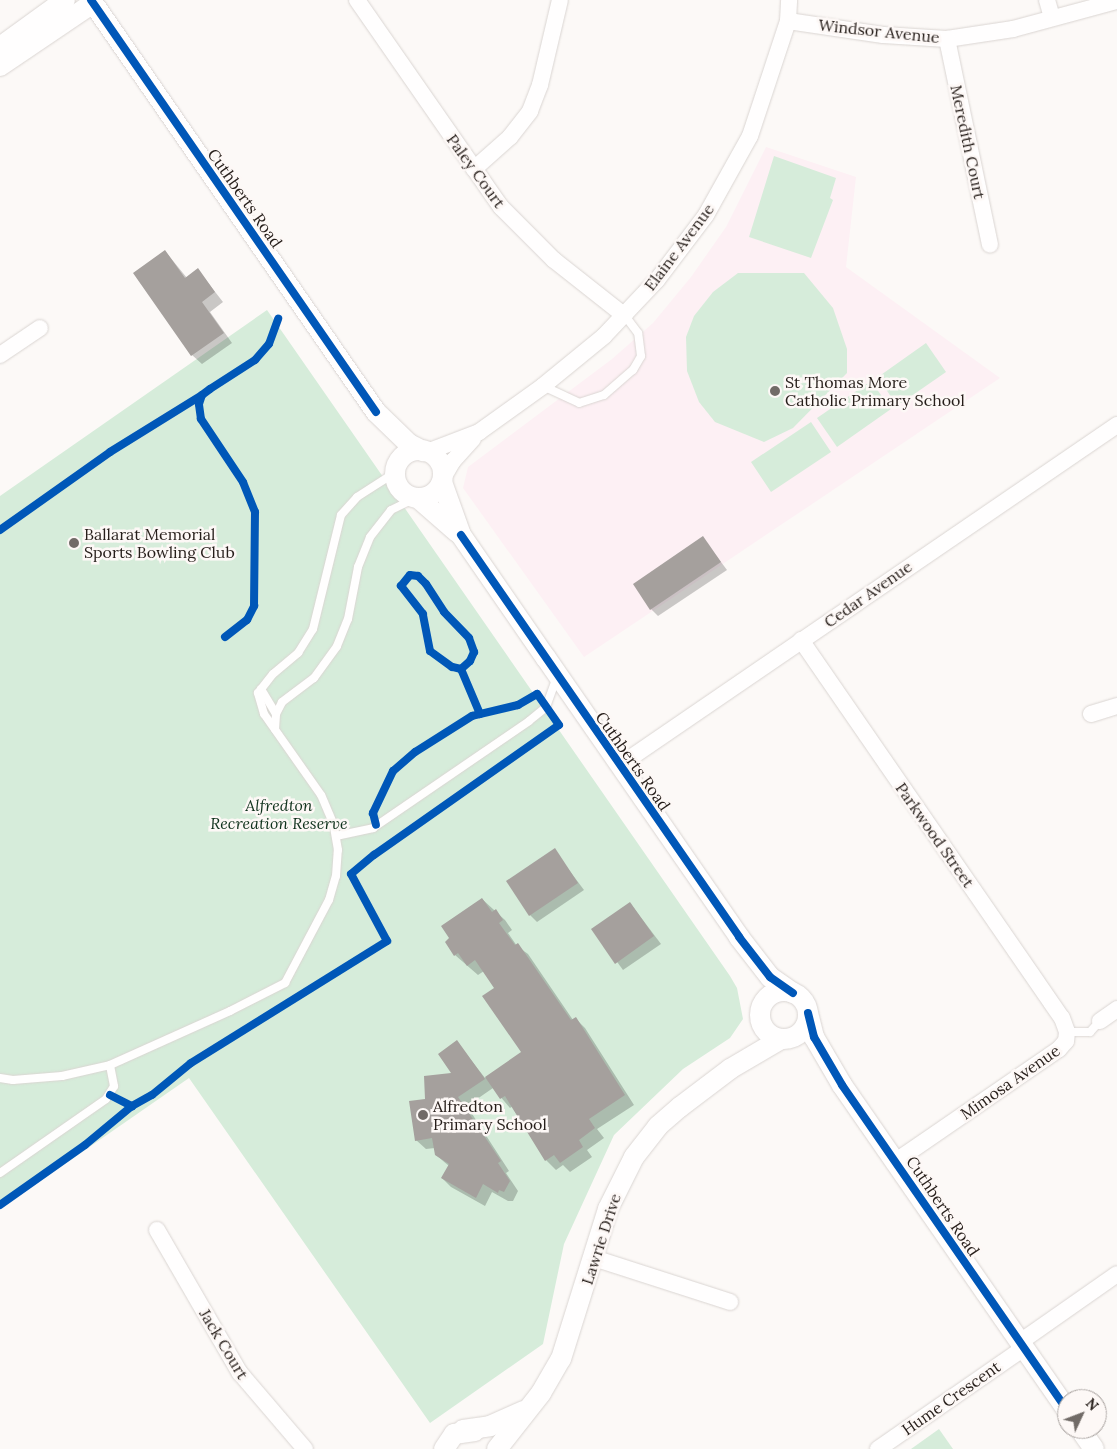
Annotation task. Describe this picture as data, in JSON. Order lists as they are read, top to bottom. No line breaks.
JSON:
{"streets":{"street":["Windsor Avenue","Meredith Court","Paley Court","Cuthberts Road","Elaine Avenue","Cedar Avenue","Parkwood Street","Mimosa Avenue","Lawrie Drive","Jack Court","Hume Crescent"]},"crossings":[["Windsor Avenue","Meredith Court"],["Windsor Avenue","Elaine Avenue"],["Paley Court","Elaine Avenue"],["Cuthberts Road","Elaine Avenue"],["Cuthberts Road","Cedar Avenue"],["Cuthberts Road","Mimosa Avenue"],["Cuthberts Road","Lawrie Drive"],["Cuthberts Road","Hume Crescent"],["Cedar Avenue","Parkwood Street"],["Parkwood Street","Mimosa Avenue"]],"parks":["Alfredton Recreation Reserve"],"places":["St Thomas More Catholic Primary School","Ballarat Memorial Sports Bowling Club","Alfredton Primary School"],"north":"top right"}
